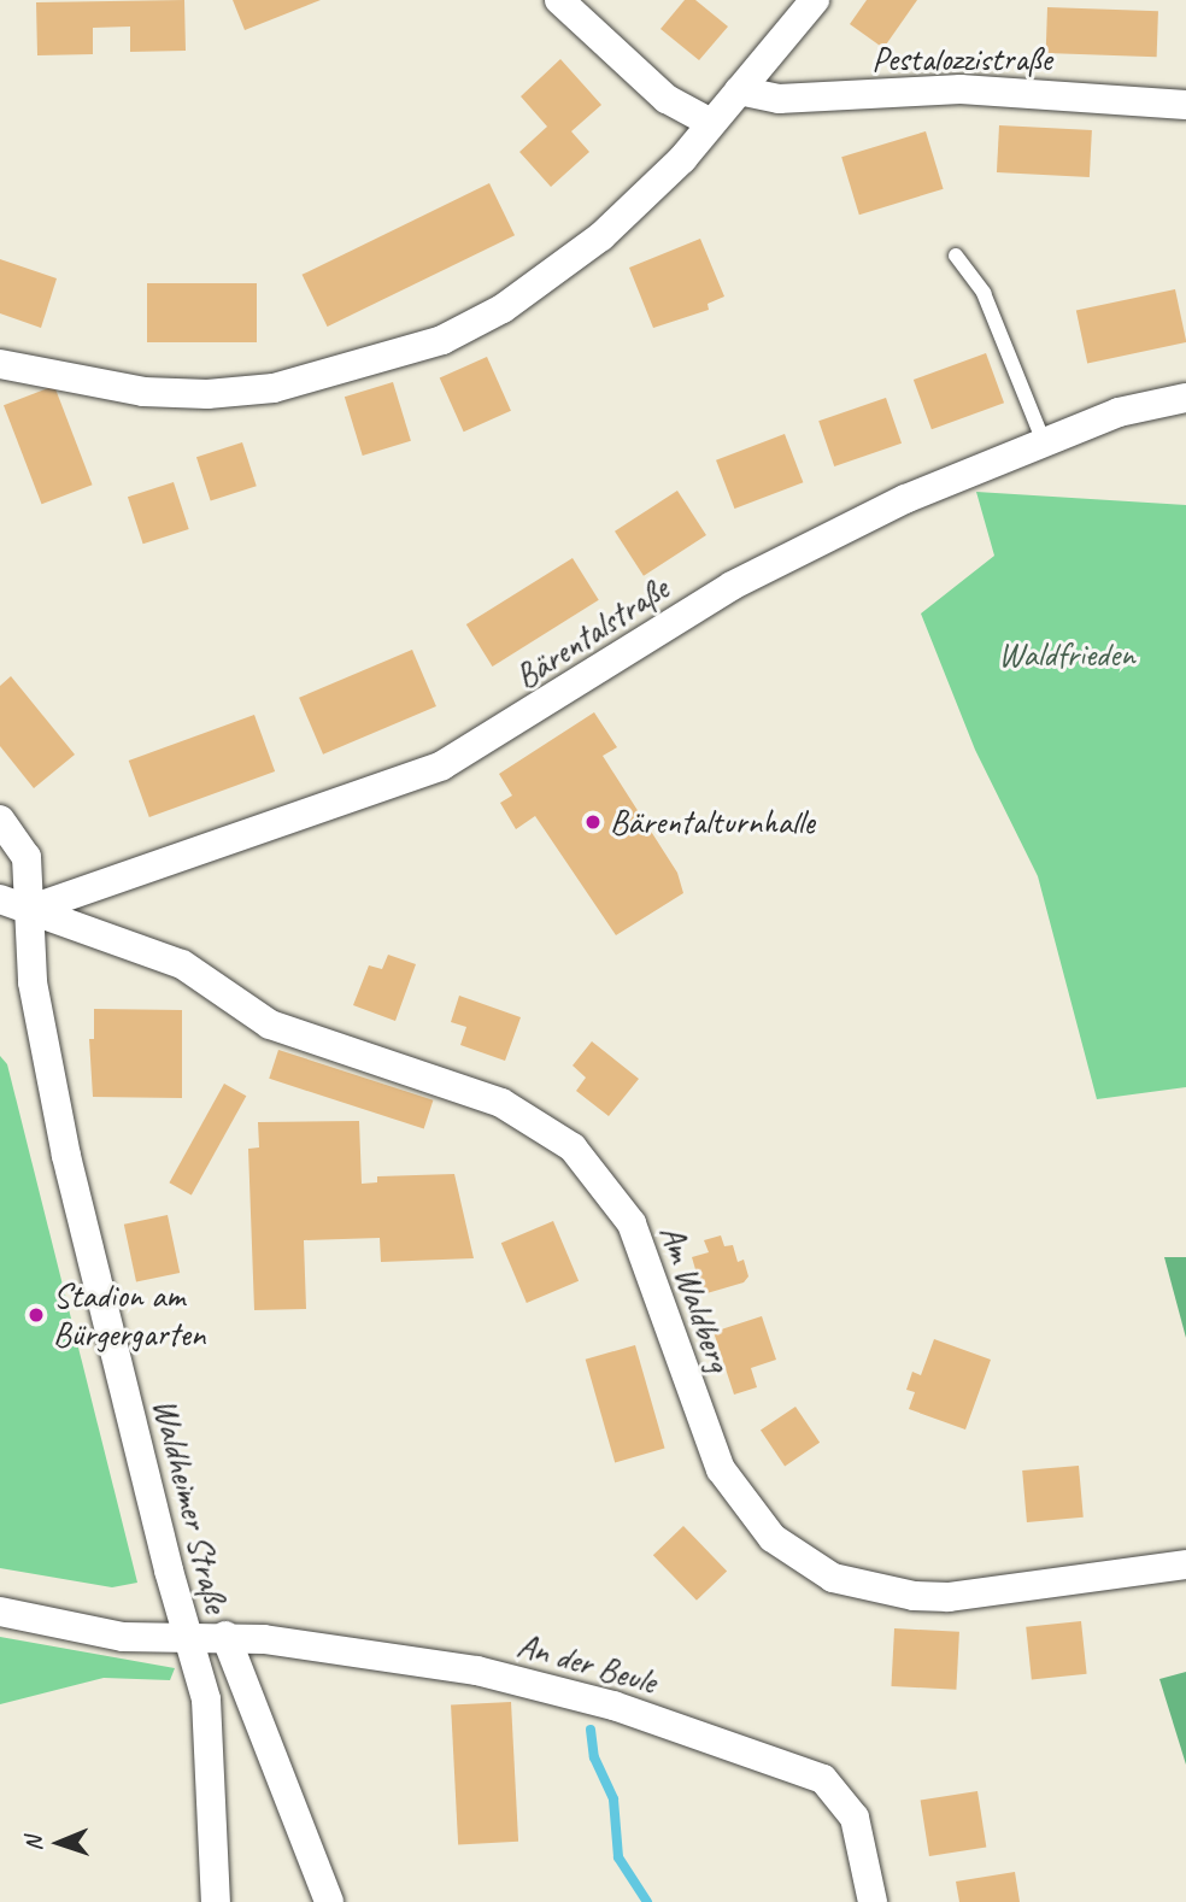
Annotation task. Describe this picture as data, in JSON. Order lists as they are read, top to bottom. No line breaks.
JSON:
{"streets":{"street":["Pestalozzistraße","Bärentalstraße","Am Waldberg","Waldheimer Straße","An der Beule"]},"crossings":[["Bärentalstraße","Am Waldberg"],["Bärentalstraße","Waldheimer Straße"],["Am Waldberg","Waldheimer Straße"],["Waldheimer Straße","An der Beule"]],"parks":["Waldfrieden"],"places":["Bärentalturnhalle","Stadion am Bürgergarten"],"north":"left"}
